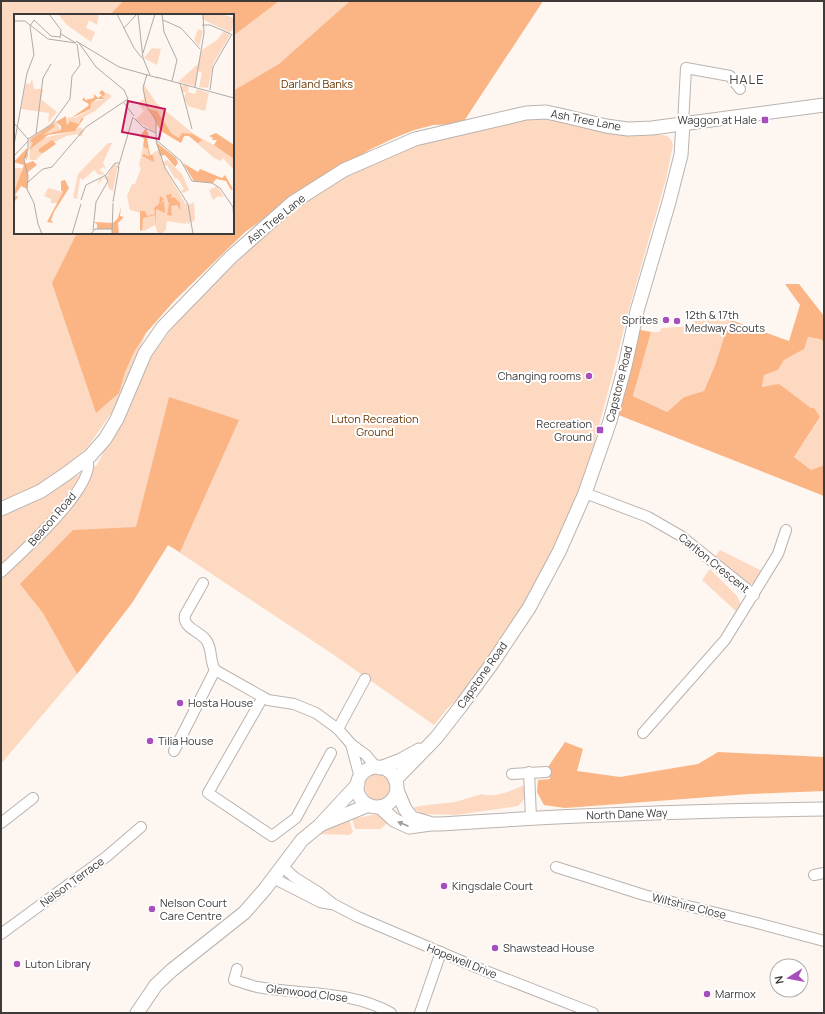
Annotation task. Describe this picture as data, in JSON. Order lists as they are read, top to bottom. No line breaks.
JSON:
{"streets":{"street":["Ash Tree Lane","Capstone Road","Beacon Road","Carlton Crescent","North Dane Way","Nelson Terrace","Wiltshire Close","Hopewell Drive","Glenwood Close"]},"crossings":[["Ash Tree Lane","Capstone Road"],["Ash Tree Lane","Beacon Road"],["Capstone Road","Carlton Crescent"],["Capstone Road","North Dane Way"]],"districts":["HALE"],"parks":["Darland Banks","Luton Recreation Ground"],"places":{"transit":["Waggon at Hale","Recreation Ground"],"other":["Sprites","12th & 17th Medway Scouts","Changing rooms","Hosta House","Tilia House","Kingsdale Court","Nelson Court Care Centre","Shawstead House","Luton Library","Marmox"]},"north":"left"}
